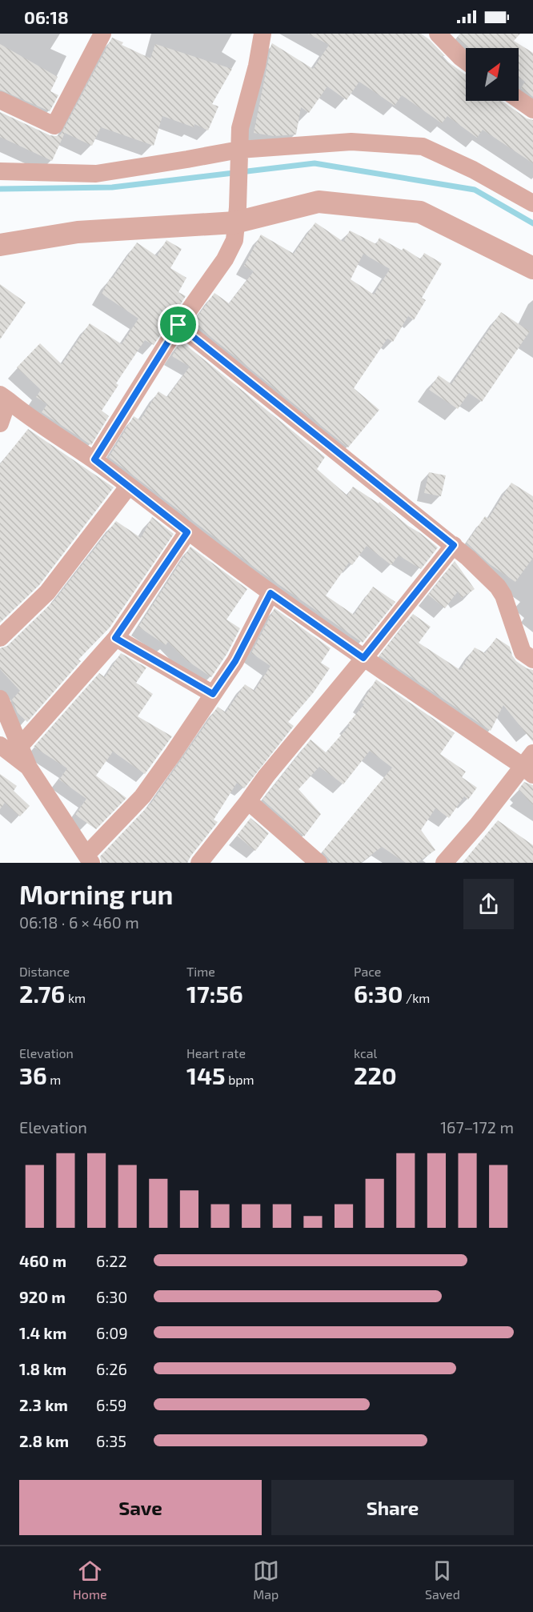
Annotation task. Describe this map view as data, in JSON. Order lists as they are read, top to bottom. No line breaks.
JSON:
{"north":"top right","page":{"status":"06:18","heading":["Morning run","06:18 · 6 × 460 m"],"stats":[["Distance","2.76 km"],["Time","17:56"],["Pace","6:30 /km"],["Elevation","36 m"],["Heart rate","145 bpm"],["kcal","220"]],"chart":["Elevation","167–172 m"],"list":[{"name":"460 m","note":"6:22"},{"name":"920 m","note":"6:30"},{"name":"1.4 km","note":"6:09"},{"name":"1.8 km","note":"6:26"},{"name":"2.3 km","note":"6:59"},{"name":"2.8 km","note":"6:35"}],"buttons":["Save","Share"],"tabs":["Home","Map","Saved"]}}
